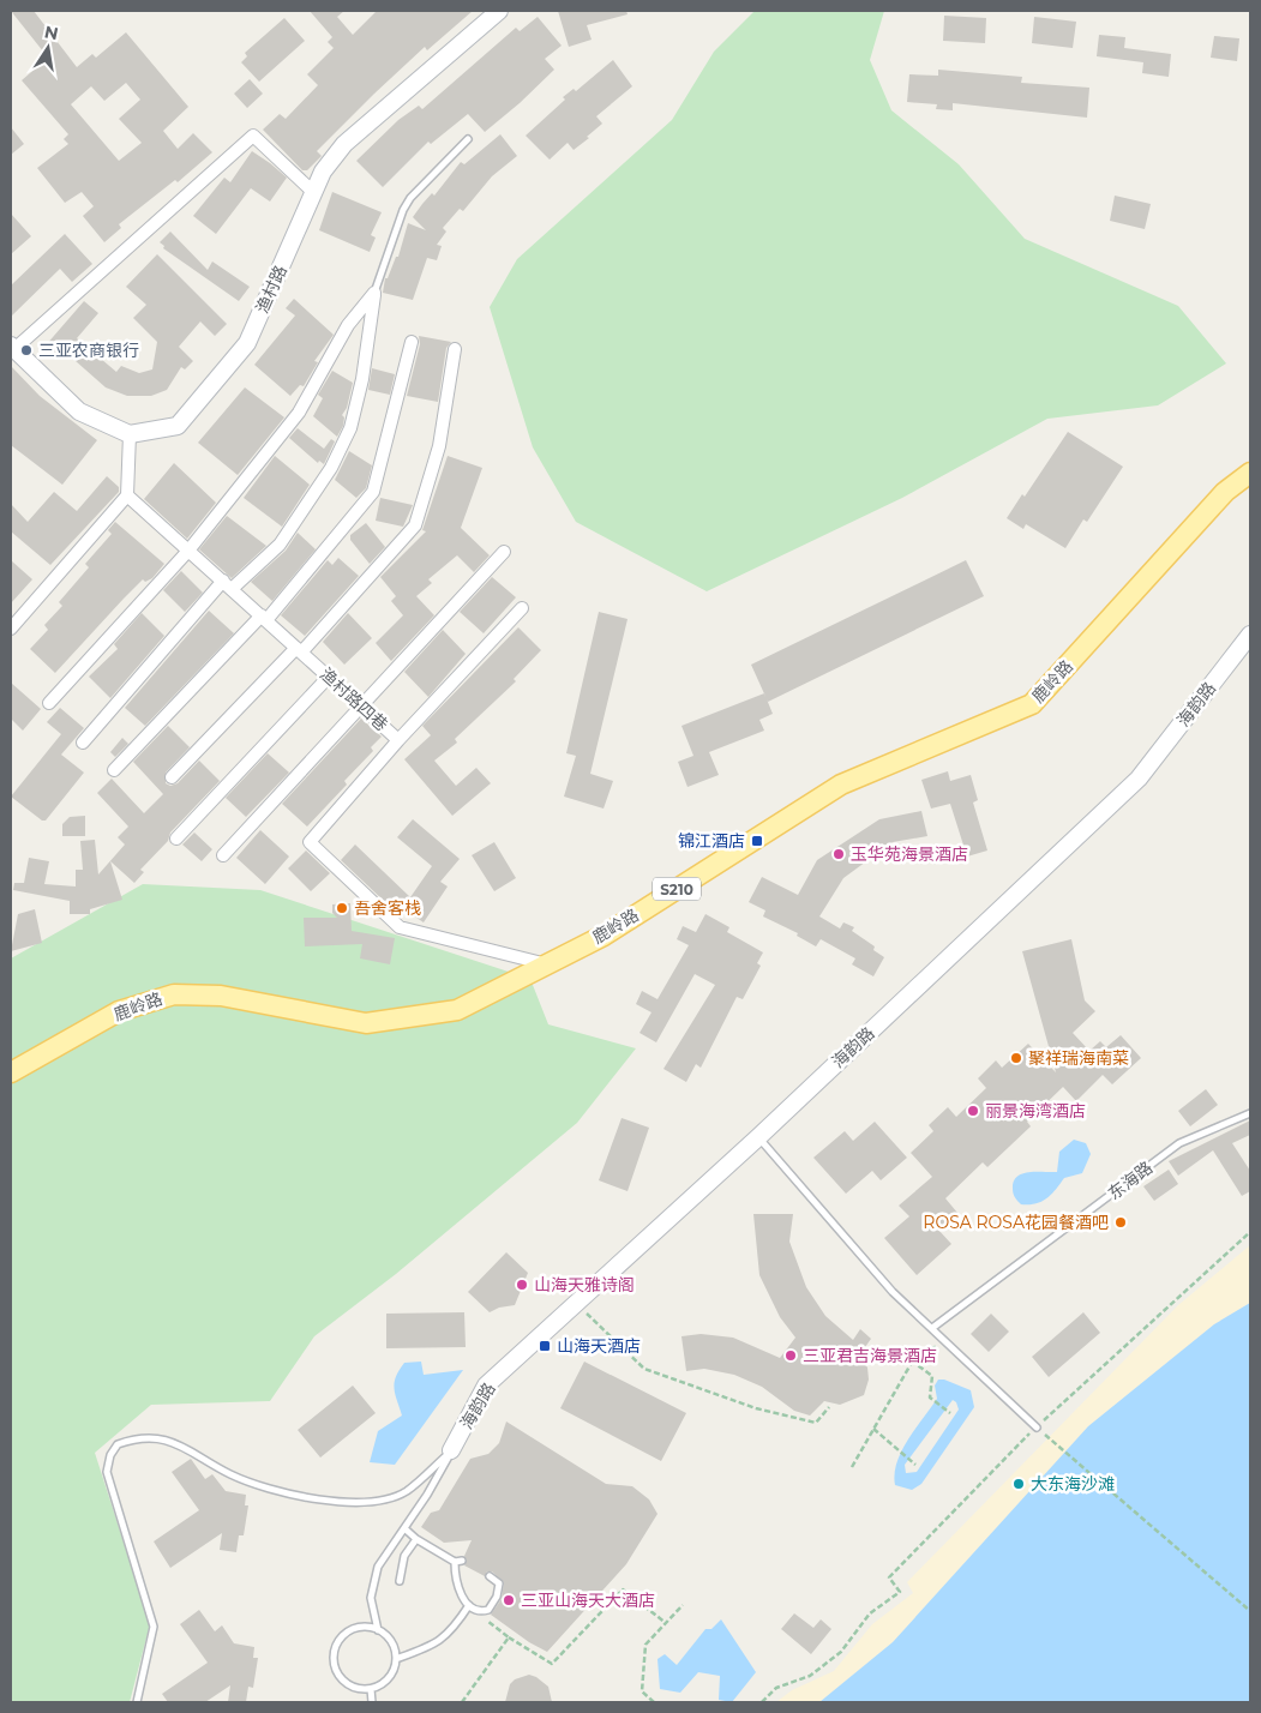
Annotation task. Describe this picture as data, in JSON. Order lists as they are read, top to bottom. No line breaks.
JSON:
{"streets":{"main road":["鹿岭路","S210"],"street":["渔村路","渔村路四巷","海韵路"],"lane":["东海路"]},"crossings":[["鹿岭路","渔村路四巷"]],"places":{"other":["三亚农商银行","玉华苑海景酒店","吾舍客栈","聚祥瑞海南菜","丽景海湾酒店","ROSA ROSA花园餐酒吧","山海天雅诗阁","三亚君吉海景酒店","大东海沙滩","三亚山海天大酒店"],"transit":["锦江酒店","山海天酒店"]},"north":"top"}
